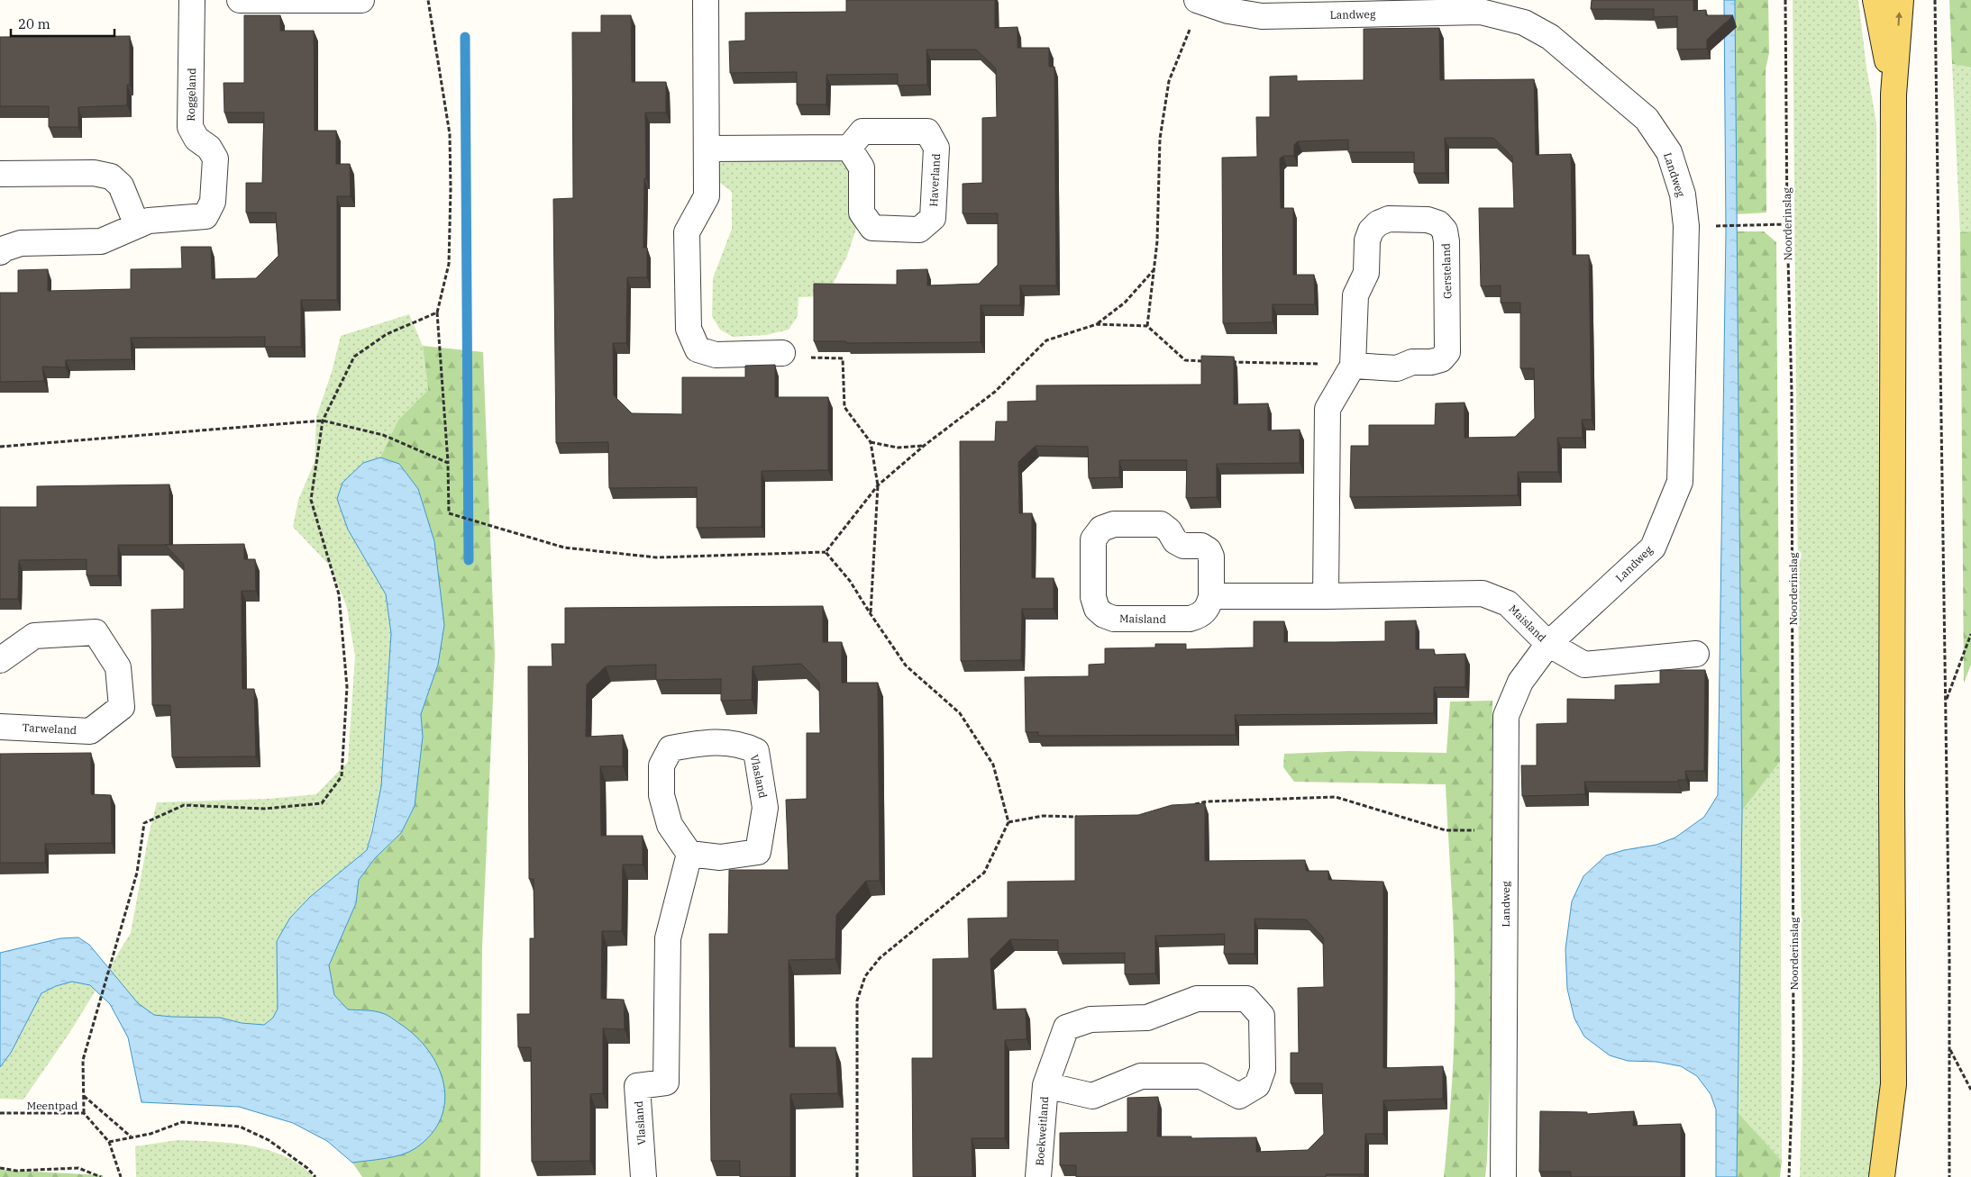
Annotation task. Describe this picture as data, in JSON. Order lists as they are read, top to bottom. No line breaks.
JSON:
{"streets":{"street":["Landweg","Roggeland","Haverland","Gersteland","Maisland","Tarweland","Vlasland","Boekweitland"],"path":["Noorderinslag","Meentpad"]},"crossings":[["Landweg","Maisland"],["Gersteland","Maisland"]],"scale_bar":"20 m"}
